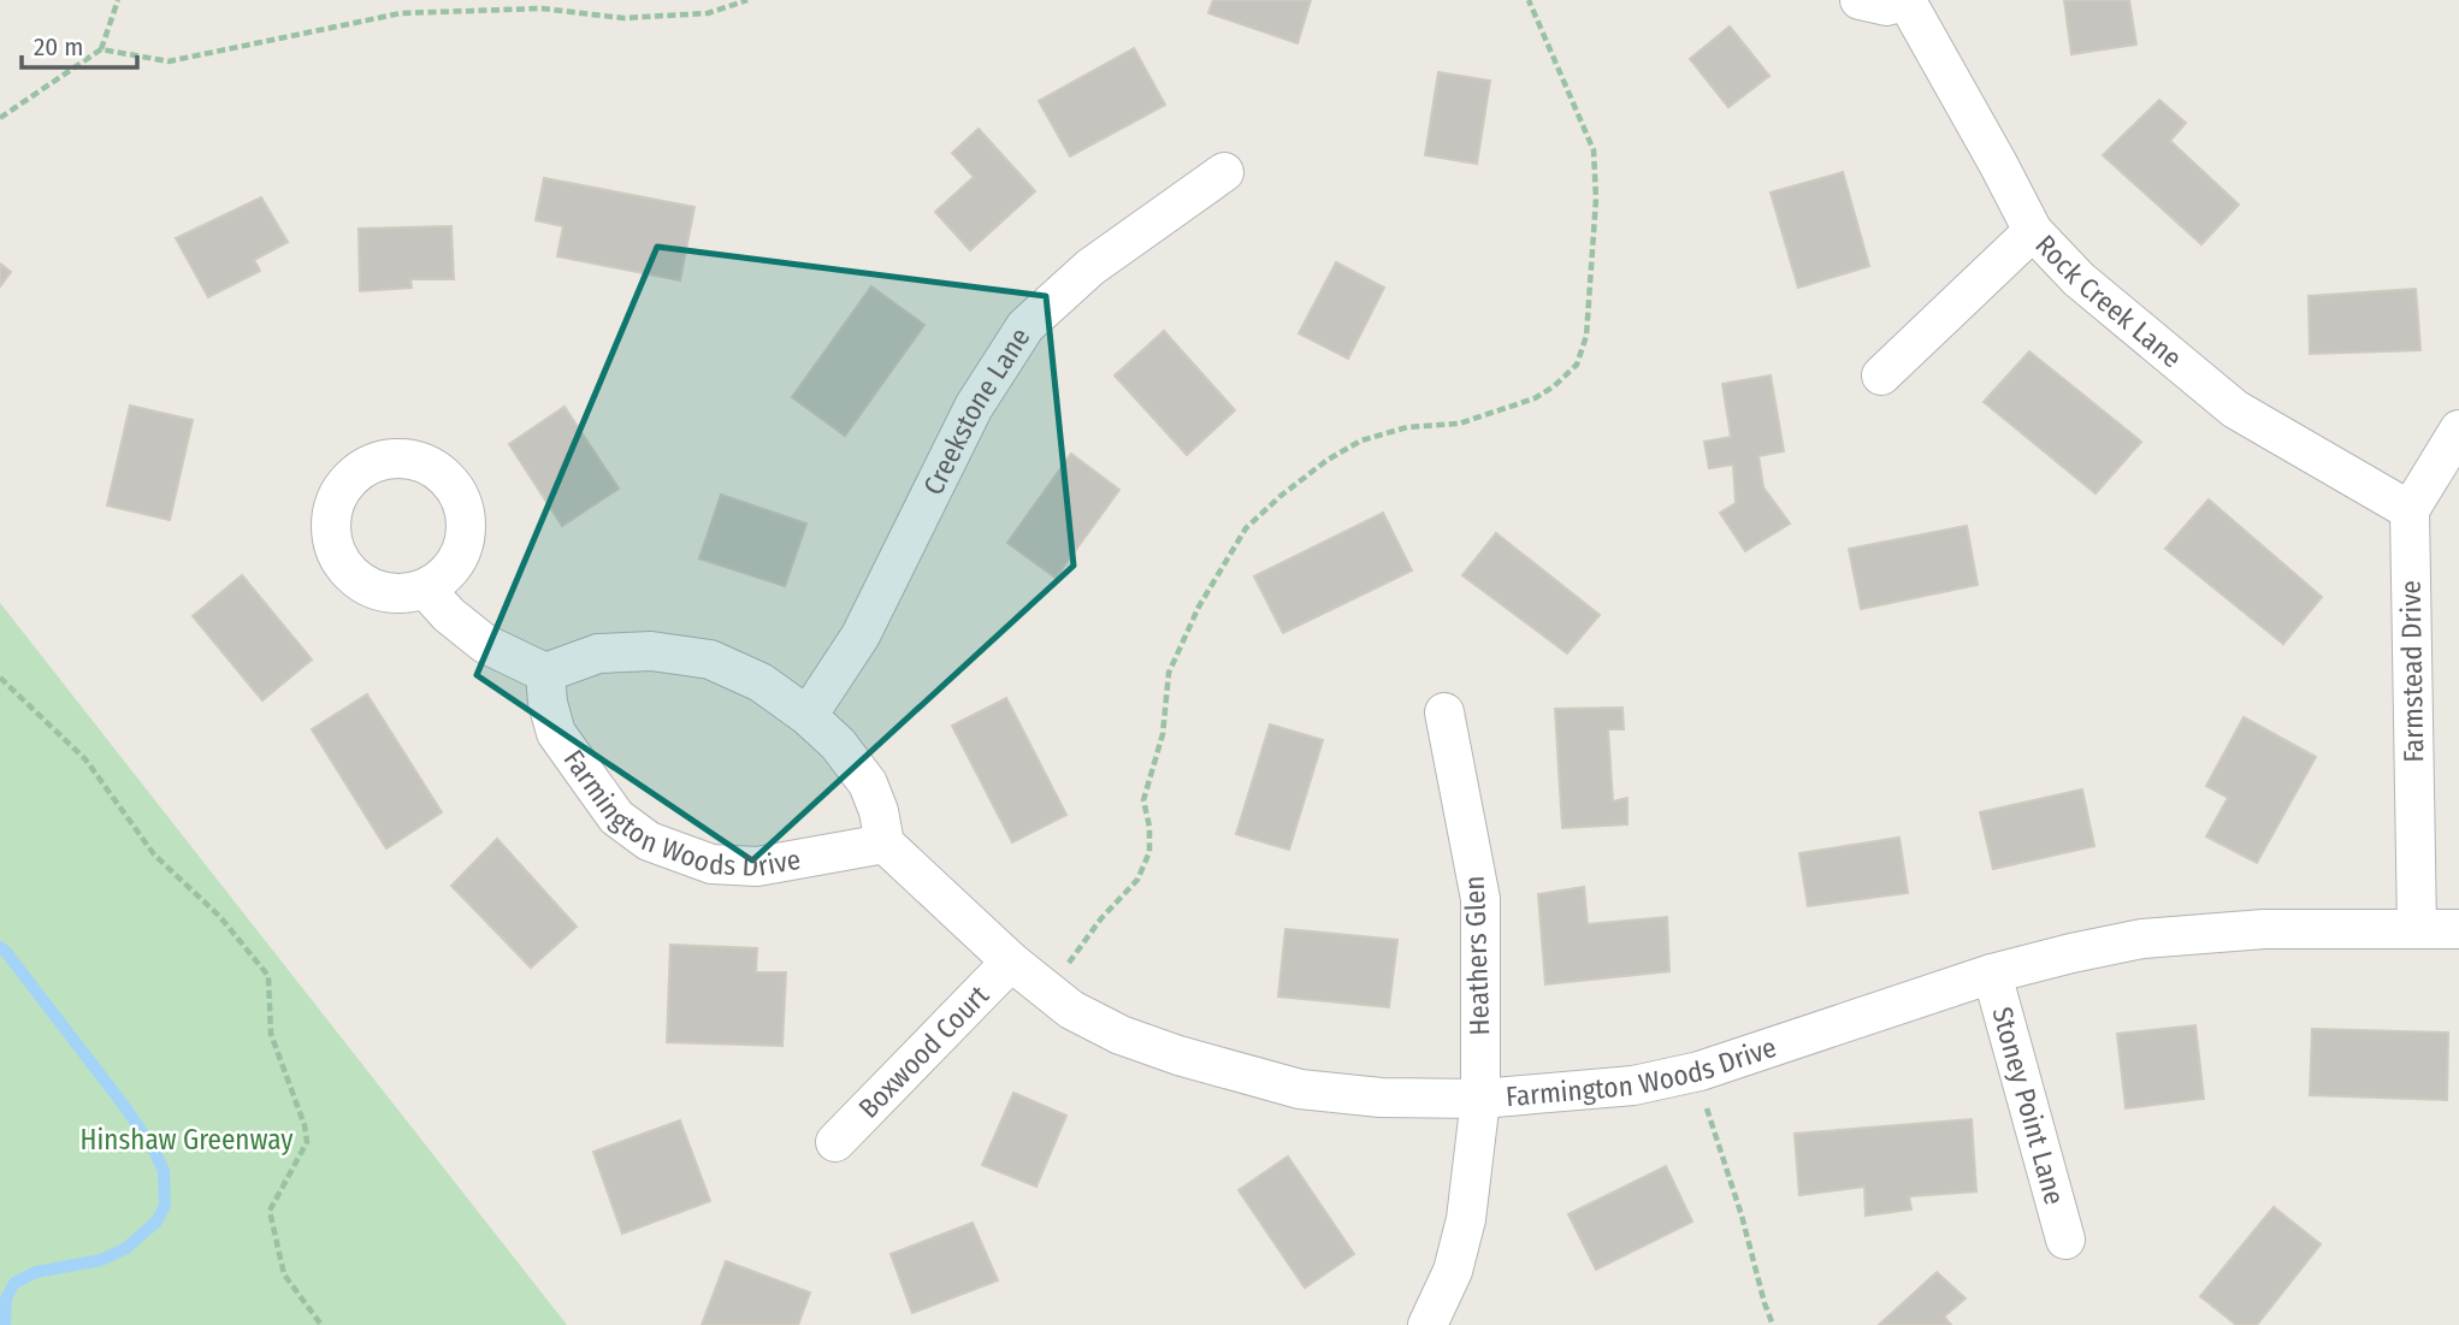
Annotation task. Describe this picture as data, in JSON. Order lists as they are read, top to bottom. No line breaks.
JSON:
{"streets":{"street":["Rock Creek Lane","Creekstone Lane","Farmstead Drive","Farmington Woods Drive","Heathers Glen","Boxwood Court","Stoney Point Lane"]},"crossings":[["Rock Creek Lane","Farmstead Drive"],["Farmstead Drive","Farmington Woods Drive"],["Farmington Woods Drive","Heathers Glen"],["Farmington Woods Drive","Boxwood Court"],["Farmington Woods Drive","Stoney Point Lane"]],"parks":["Hinshaw Greenway"],"scale_bar":"20 m"}
